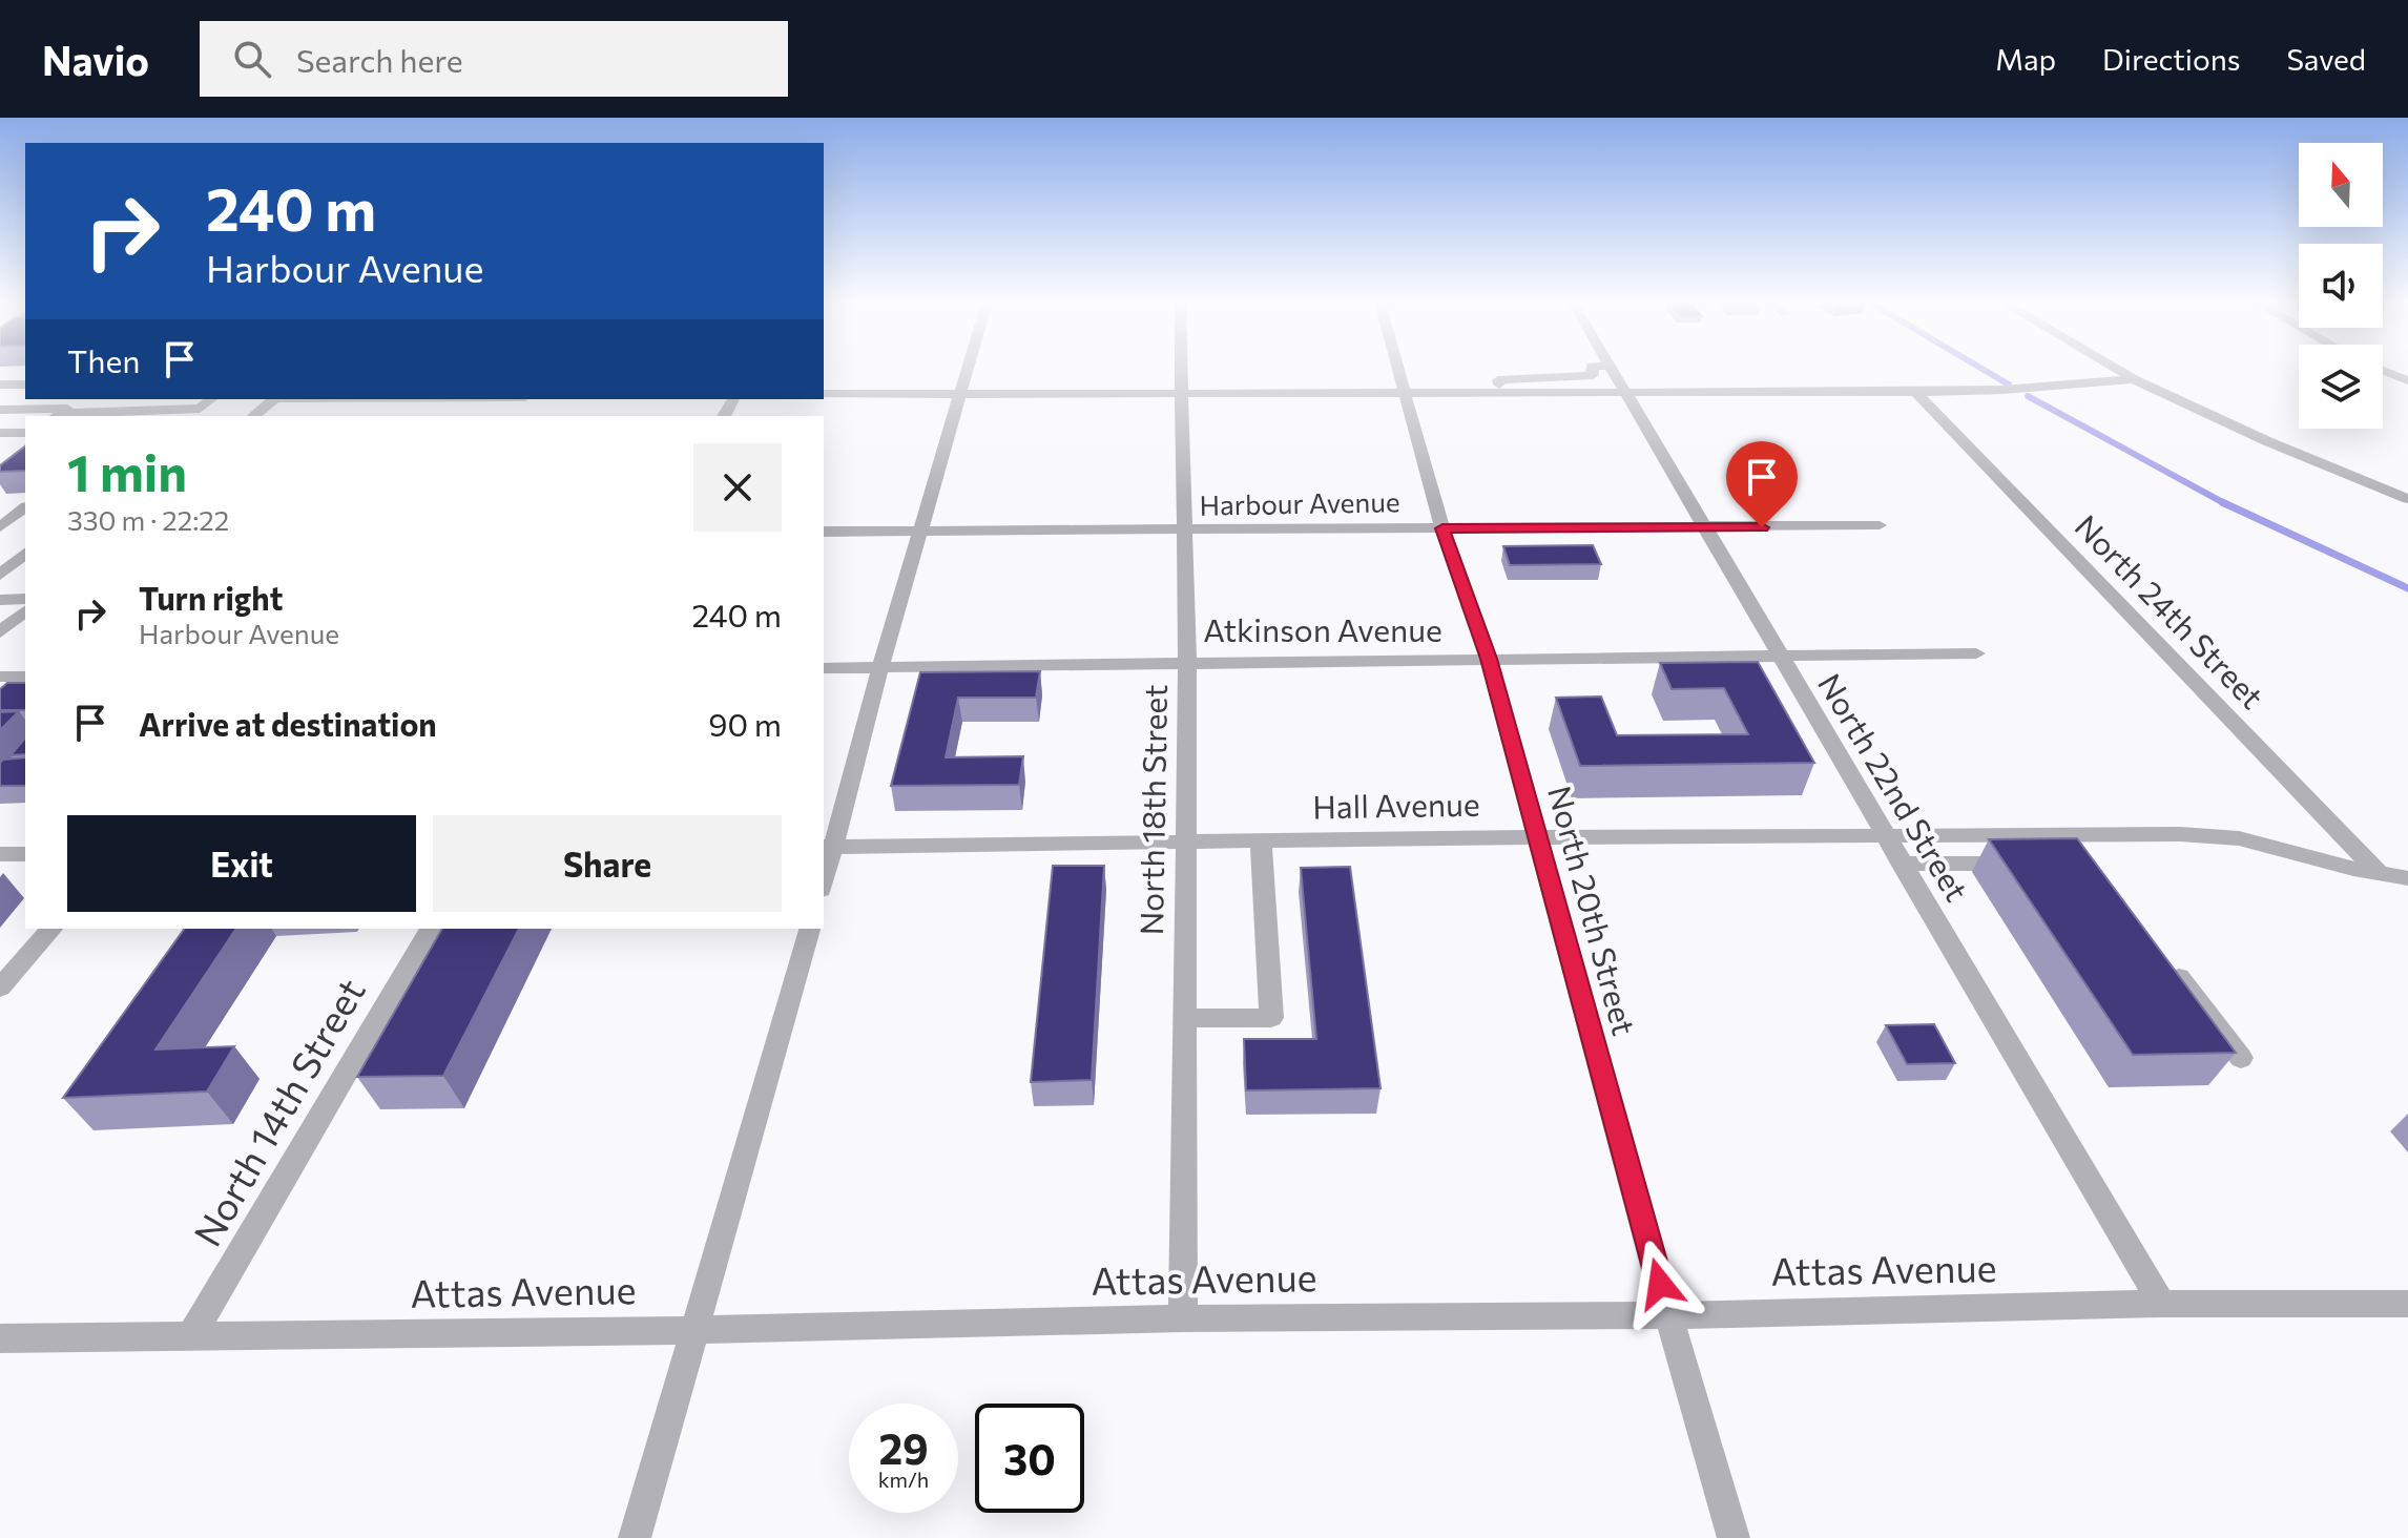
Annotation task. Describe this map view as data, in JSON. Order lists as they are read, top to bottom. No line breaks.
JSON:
{"streets":{"street":["Harbour Avenue","North 24th Street","Atkinson Avenue","North 22nd Street","Hall Avenue","North 18th Street","North 20th Street","North 14th Street","Attas Avenue"]},"crossings":[["Harbour Avenue","North 22nd Street"],["Harbour Avenue","North 18th Street"],["Harbour Avenue","North 20th Street"],["North 24th Street","Hall Avenue"],["Atkinson Avenue","North 22nd Street"],["Atkinson Avenue","North 18th Street"],["Atkinson Avenue","North 20th Street"],["North 22nd Street","Hall Avenue"],["North 22nd Street","Attas Avenue"],["Hall Avenue","North 18th Street"],["Hall Avenue","North 20th Street"],["North 18th Street","Attas Avenue"],["North 20th Street","Attas Avenue"],["North 14th Street","Attas Avenue"]],"north":"top","page":{"header":"Navio","search":"Search here","nav":["Map","Directions","Saved"],"turn":["240 m","Harbour Avenue"],"then":"Then","heading":["1 min","330 m · 22:22"],"list":[{"name":"Turn right","note":"Harbour Avenue","value":"240 m"},{"name":"Arrive at destination","value":"90 m"}],"buttons":["Exit","Share"],"speed":"29 km/h","limit":"30"}}
